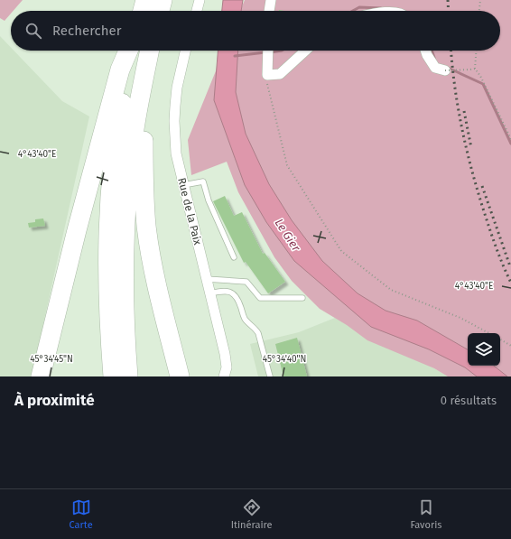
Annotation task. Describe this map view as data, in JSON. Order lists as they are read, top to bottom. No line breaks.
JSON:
{"streets":{"street":["Rue de la Paix"]},"water":["Le Gier"],"page":{"search":"Rechercher","heading":["À proximité","0 résultats"],"nav":["Carte","Itinéraire","Favoris"]},"coordinates":["4°43'40\"E","45°34'45\"N","45°34'40\"N"]}
